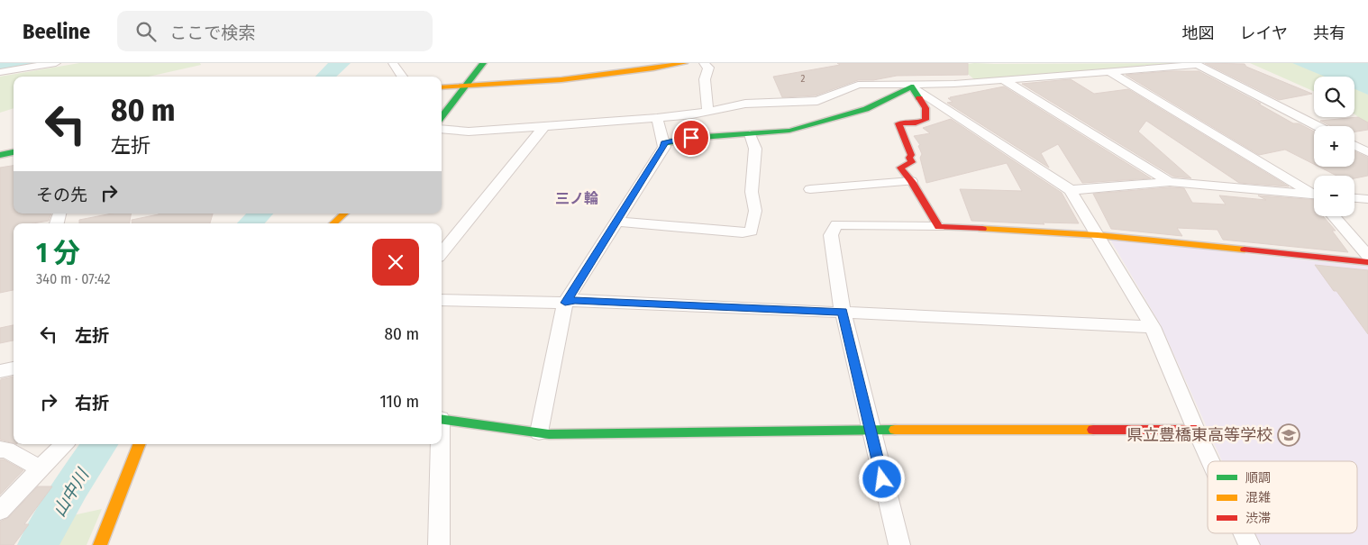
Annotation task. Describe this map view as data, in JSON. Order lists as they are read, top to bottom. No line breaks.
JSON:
{"districts":["三ノ輪"],"water":["山中川"],"places":{"school or university":["県立豊橋東高等学校"]},"house_numbers":["2"],"legend":["順調","混雑","渋滞"],"page":{"header":"Beeline","search":"ここで検索","nav":["地図","レイヤ","共有"],"map_buttons":["+","−"],"turn":["80 m","左折"],"then":"その先","heading":["1 分","340 m · 07:42"],"list":[{"name":"左折","value":"80 m"},{"name":"右折","value":"110 m"}]}}
